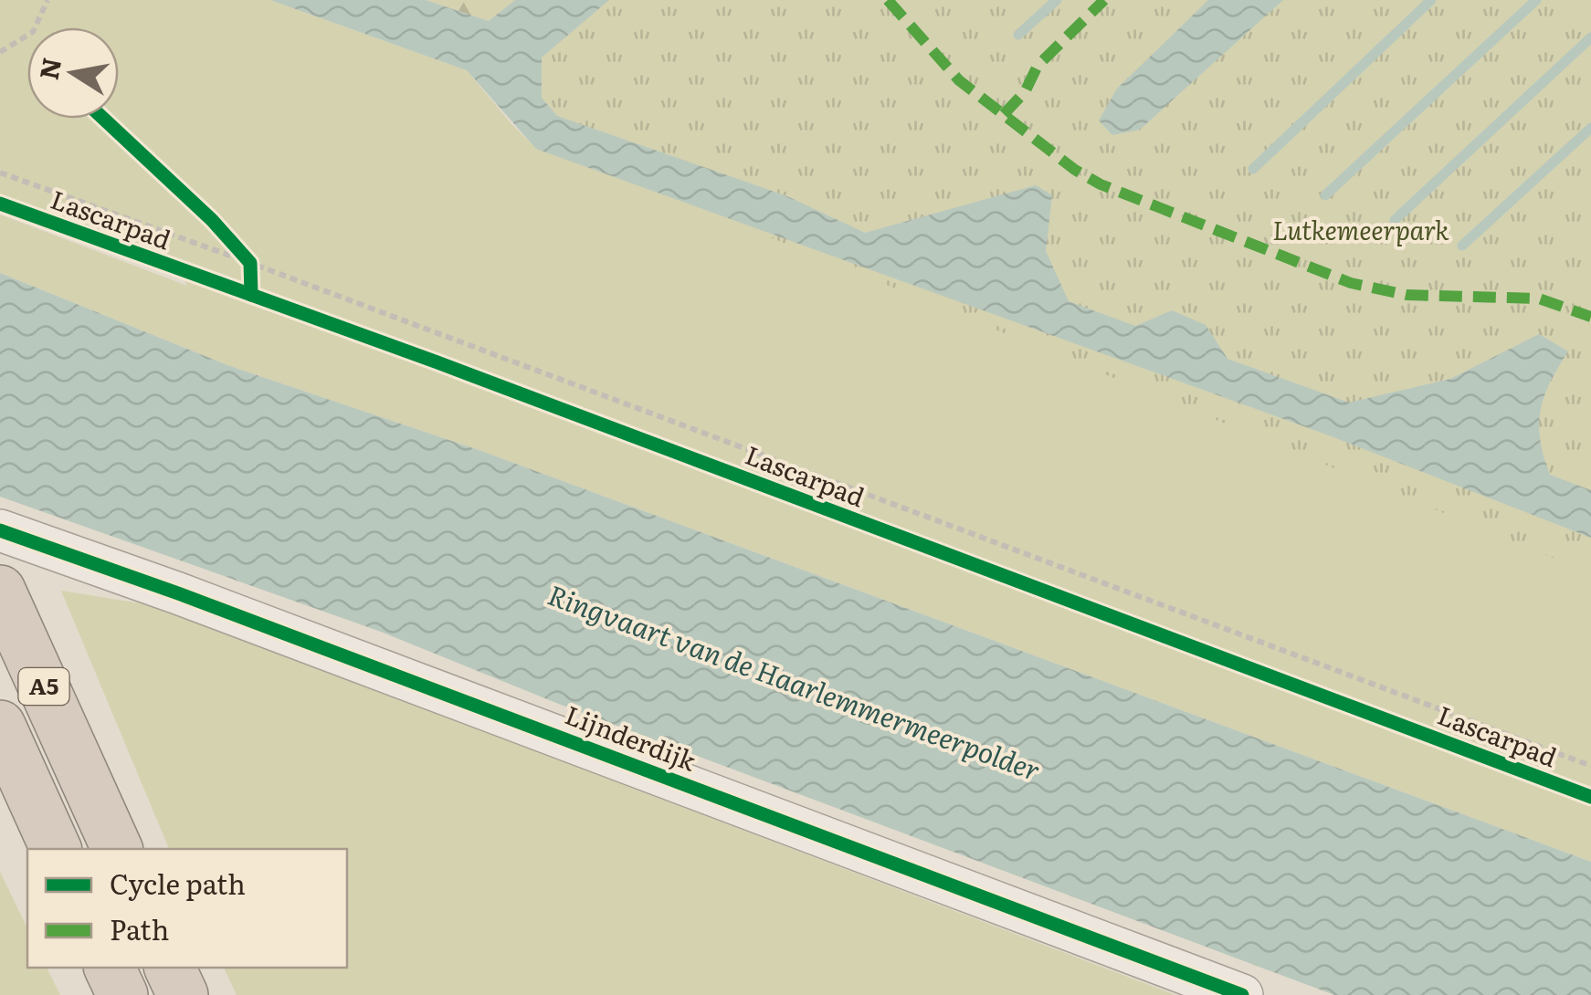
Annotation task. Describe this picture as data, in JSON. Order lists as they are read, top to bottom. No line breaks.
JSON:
{"streets":{"highway":["A5"],"street":["Lijnderdijk"],"cycle path":["Lascarpad"]},"water":["Ringvaart van de Haarlemmermeerpolder"],"parks":["Lutkemeerpark"],"legend":["Cycle path","Path"],"north":"left"}
